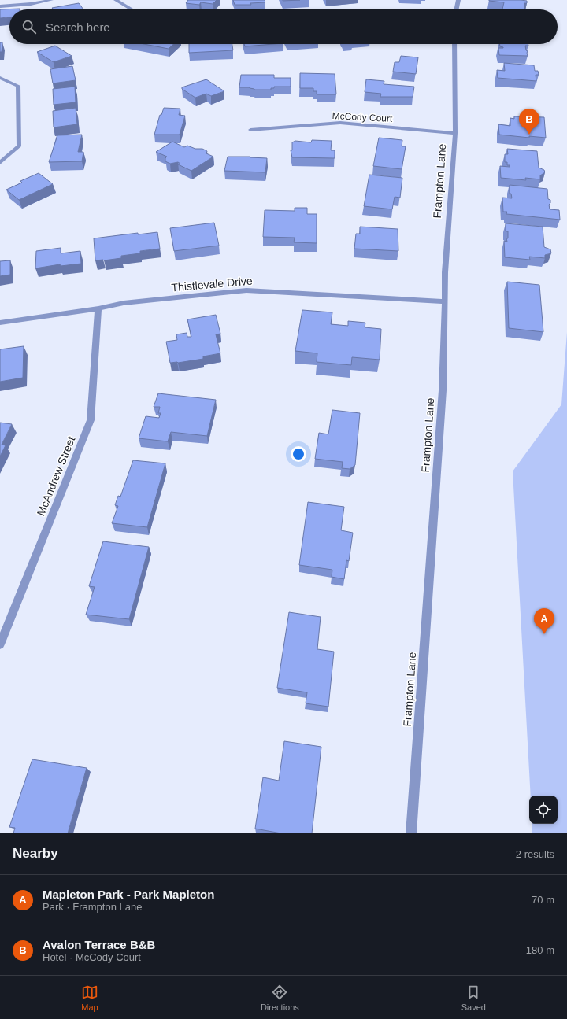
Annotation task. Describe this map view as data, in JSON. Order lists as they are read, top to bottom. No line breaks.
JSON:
{"streets":{"street":["McCody Court","Frampton Lane","Thistlevale Drive","McAndrew Street"]},"crossings":[["McCody Court","Frampton Lane"],["Frampton Lane","Thistlevale Drive"],["Thistlevale Drive","McAndrew Street"]],"page":{"search":"Search here","pins":["B","A"],"heading":["Nearby","2 results"],"list":[{"mark":"A","name":"Mapleton Park - Park Mapleton","note":"Park · Frampton Lane","value":"70 m"},{"mark":"B","name":"Avalon Terrace B&B","note":"Hotel · McCody Court","value":"180 m"}],"nav":["Map","Directions","Saved"]}}
